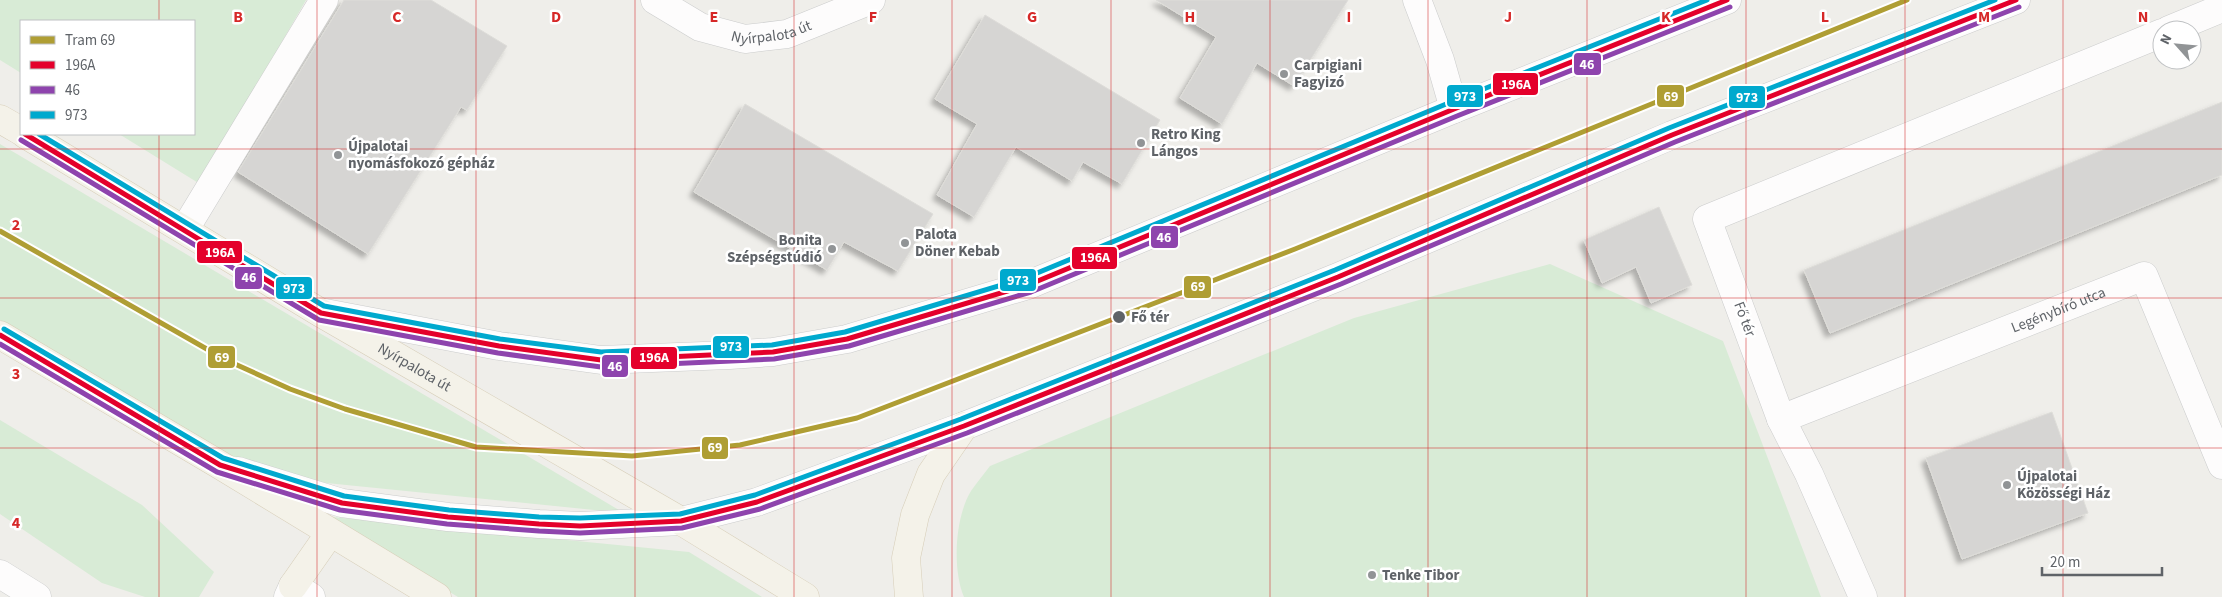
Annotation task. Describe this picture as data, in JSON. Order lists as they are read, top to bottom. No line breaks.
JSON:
{"streets":{"main road":["Nyírpalota út"],"street":["Legénybíró utca","Fő tér"]},"crossings":[["Legénybíró utca","Fő tér"]],"places":["Carpigiani Fagyizó","Retro King Lángos","Újpalotai nyomásfokozó gépház","Palota Döner Kebab","Bonita Szépségstúdió","Fő tér","Újpalotai Közösségi Ház","Tenke Tibor"],"lines":["tram line 69","transit line 196A","transit line 973","transit line 46"],"legend":["Tram 69","196A","46","973"],"scale_bar":"20 m","north":"top left","grid":{"columns":["B","C","D","E","F","G","H","I","J","K","L","M","N"],"rows":["2","3","4"]}}
